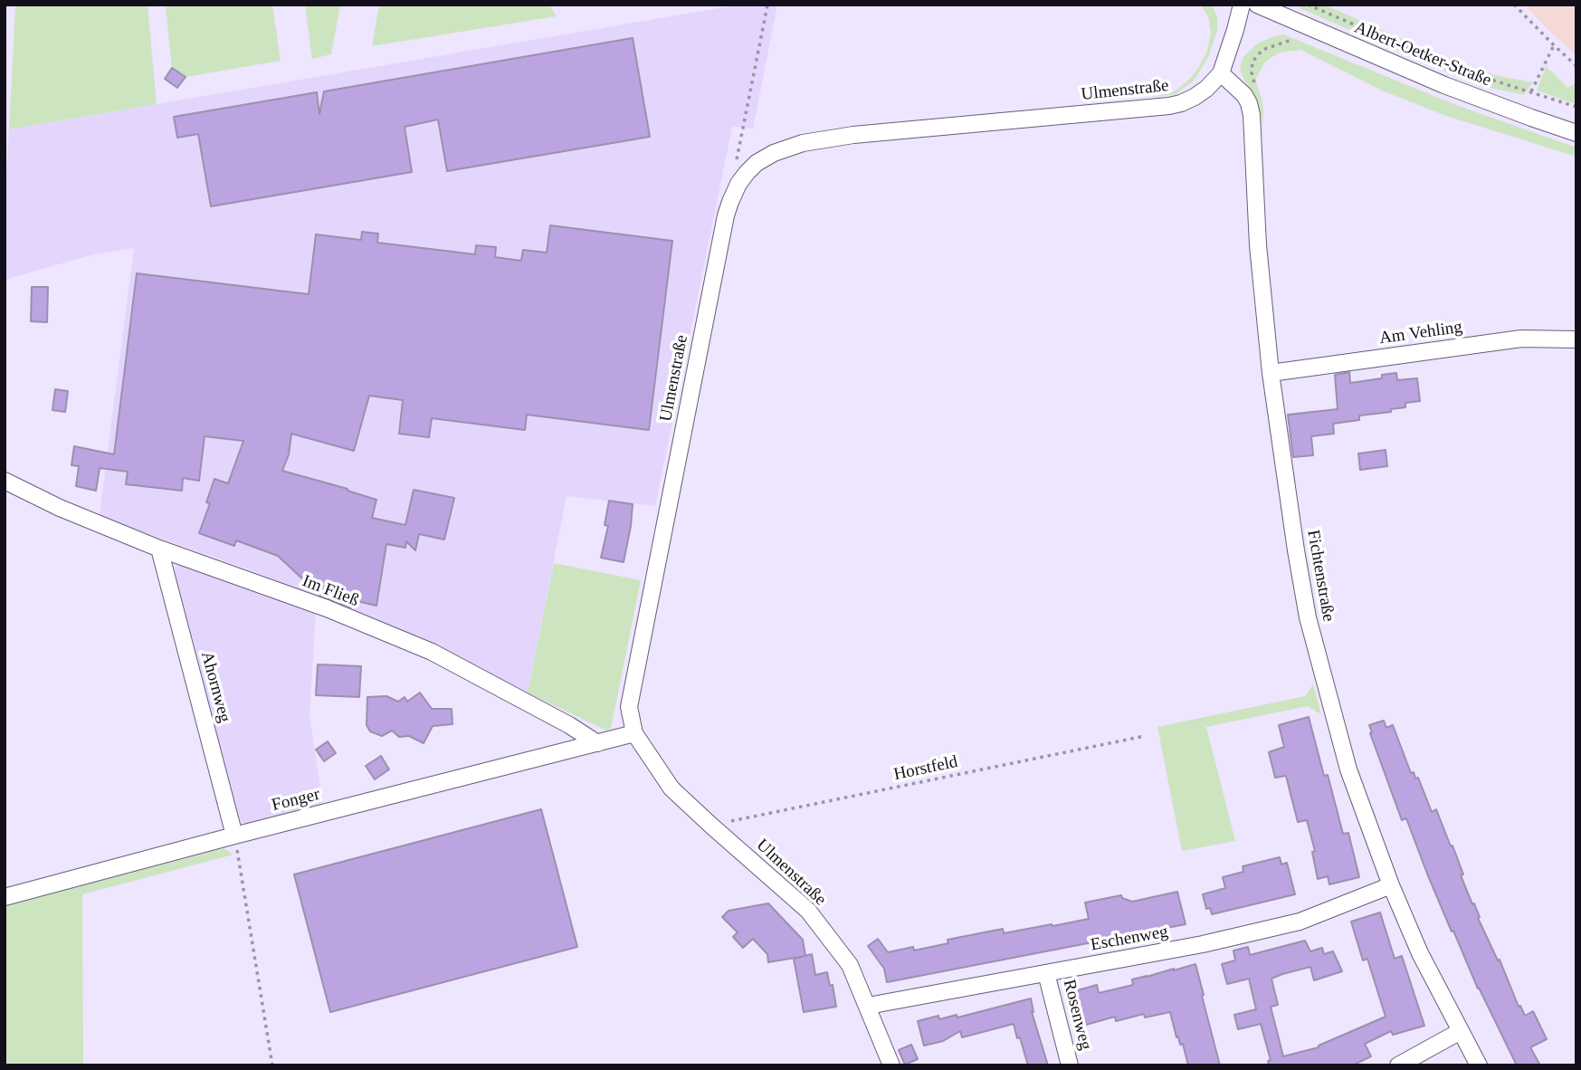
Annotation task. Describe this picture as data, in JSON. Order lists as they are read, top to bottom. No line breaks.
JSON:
{"streets":{"street":["Albert-Oetker-Straße","Ulmenstraße","Am Vehling","Fichtenstraße","Im Fließ","Ahornweg","Fonger","Eschenweg","Rosenweg"],"path":["Horstfeld"]},"crossings":[["Ulmenstraße","Fichtenstraße"],["Ulmenstraße","Horstfeld"],["Ulmenstraße","Eschenweg"],["Am Vehling","Fichtenstraße"],["Fichtenstraße","Eschenweg"],["Im Fließ","Ahornweg"],["Im Fließ","Fonger"],["Ahornweg","Fonger"],["Eschenweg","Rosenweg"]]}
